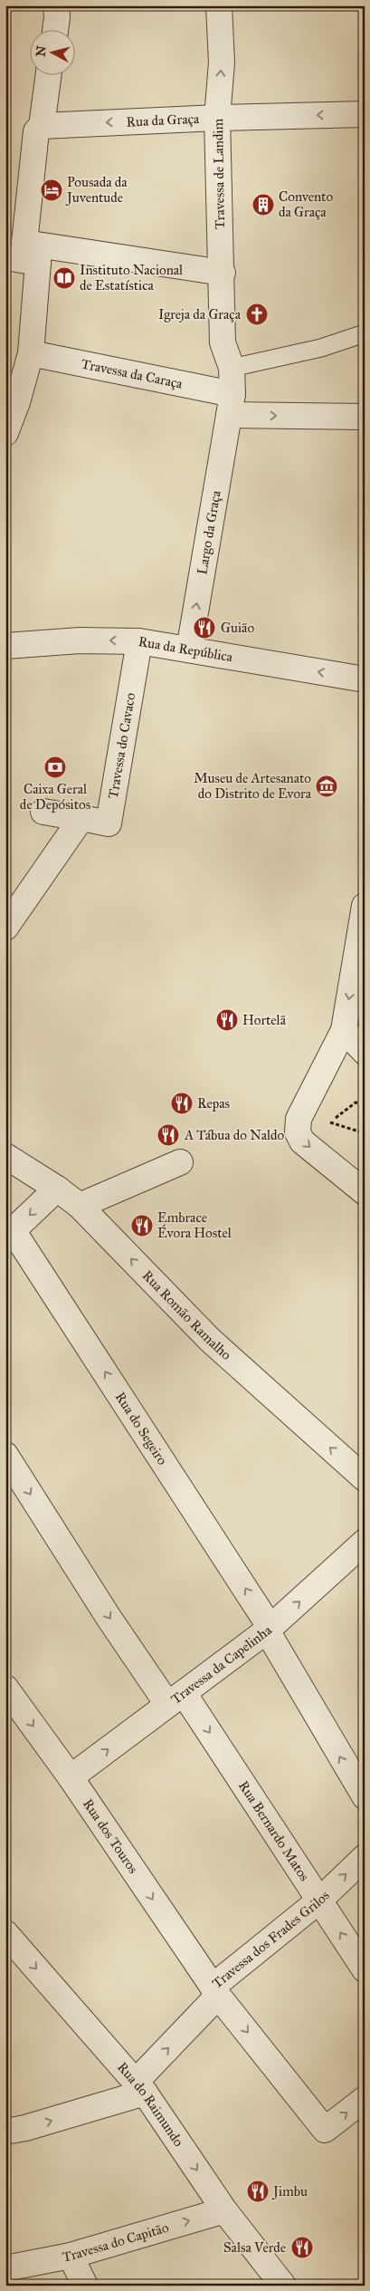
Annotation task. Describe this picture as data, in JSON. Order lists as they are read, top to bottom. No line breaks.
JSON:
{"streets":{"street":["Rua da Graça","Travessa de Landim","Travessa da Caraça","Largo da Graça","Rua da República","Travessa do Cavaco","Rua Romão Ramalho","Rua do Segeiro","Travessa da Capelinha","Rua Bernardo Matos","Rua dos Touros","Travessa dos Frades Grilos","Rua do Raimundo","Travessa do Capitão"]},"crossings":[["Rua da Graça","Travessa de Landim"],["Travessa de Landim","Largo da Graça"],["Travessa da Caraça","Largo da Graça"],["Largo da Graça","Rua da República"],["Rua da República","Travessa do Cavaco"],["Rua do Segeiro","Travessa da Capelinha"],["Travessa da Capelinha","Rua Bernardo Matos"],["Travessa da Capelinha","Rua dos Touros"],["Rua Bernardo Matos","Travessa dos Frades Grilos"],["Rua dos Touros","Travessa dos Frades Grilos"],["Travessa dos Frades Grilos","Rua do Raimundo"],["Rua do Raimundo","Travessa do Capitão"]],"one_way":["Largo da Graça","Rua da República","Rua Romão Ramalho","Rua do Segeiro","Travessa da Capelinha","Rua dos Touros","Travessa dos Frades Grilos","Rua do Raimundo"],"places":{"hotel":["Pousada da Juventude"],"building":["Convento da Graça"],"library":["Instituto Nacional de Estatística"],"church":["Igreja da Graça"],"restaurant":["Guião","Hortelã","Repas","A Tábua do Naldo","Embrace Évora Hostel","Jimbu","Salsa Verde"],"bank":["Caixa Geral de Depósitos"],"museum":["Museu de Artesanato do Distrito de Evora"]},"north":"left"}
